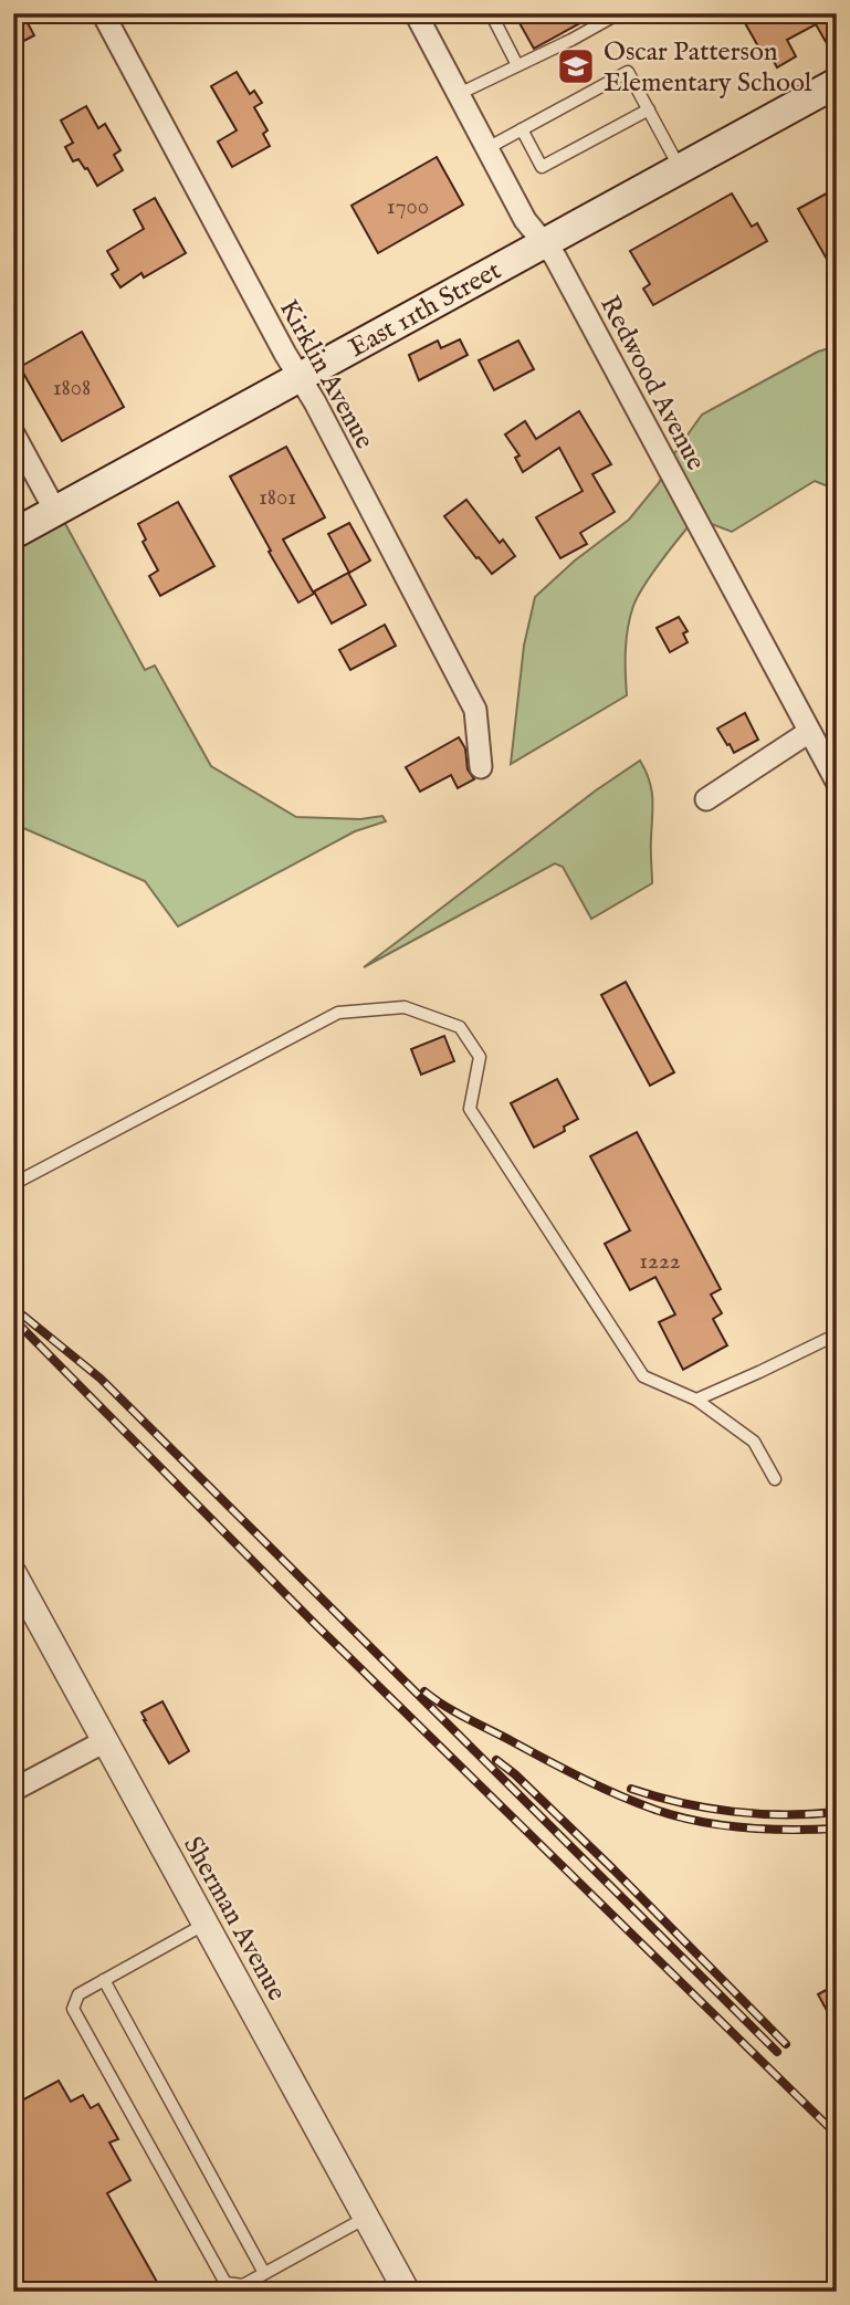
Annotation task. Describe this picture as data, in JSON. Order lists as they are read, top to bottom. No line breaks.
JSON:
{"streets":{"main road":["East 11th Street"],"street":["Kirklin Avenue","Redwood Avenue","Sherman Avenue"]},"crossings":[["East 11th Street","Kirklin Avenue"],["East 11th Street","Redwood Avenue"]],"places":{"school or university":["Oscar Patterson Elementary School"]},"house_numbers":["1700","1808","1801","1222"]}
